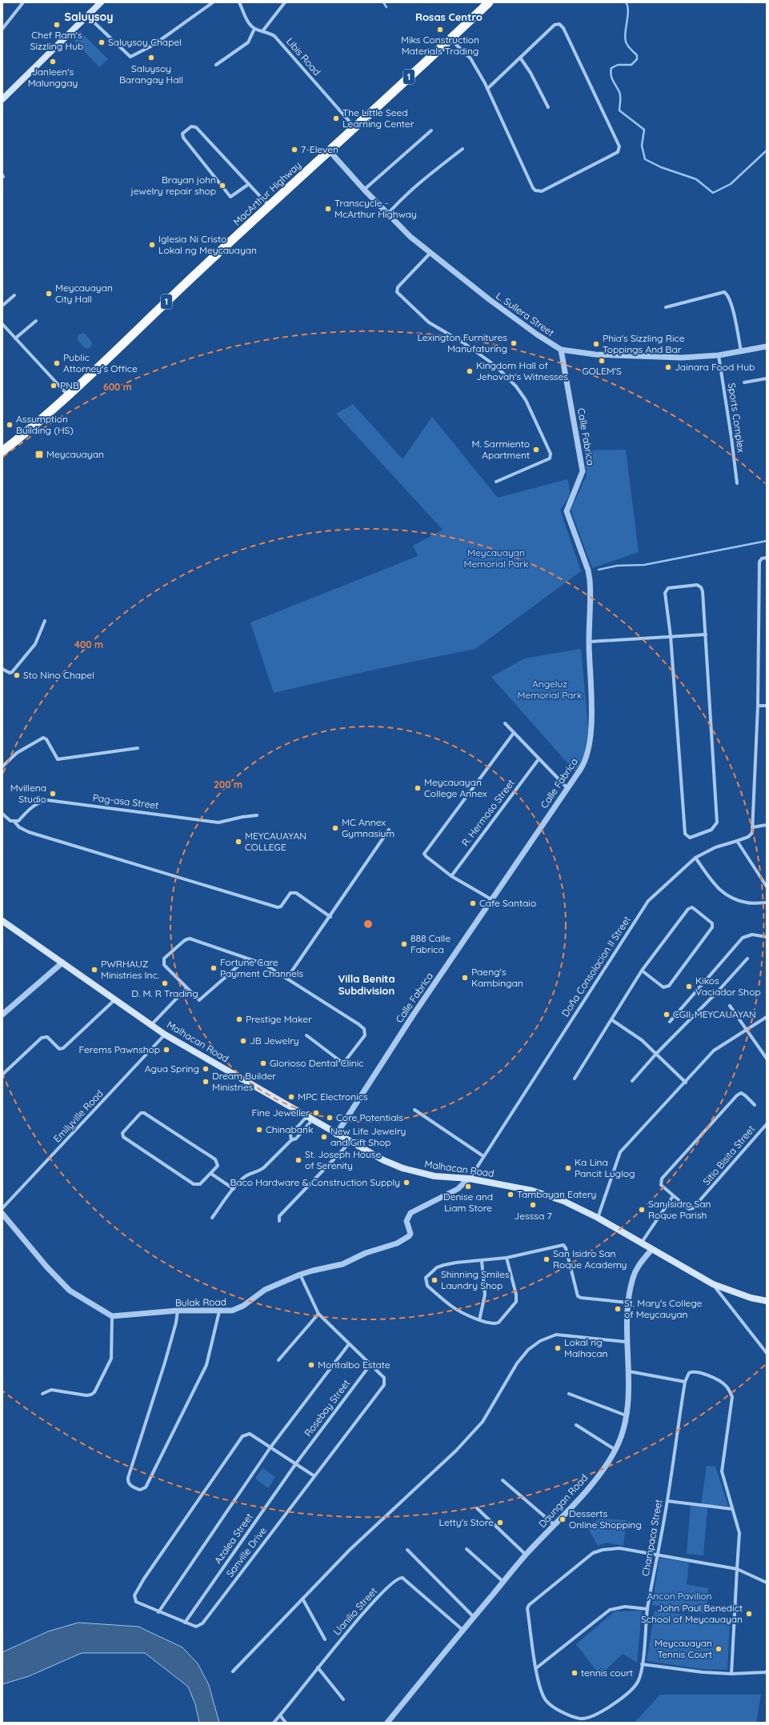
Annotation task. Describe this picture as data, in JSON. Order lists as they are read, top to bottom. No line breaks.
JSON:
{"streets":{"highway":["1","MacArthur Highway"],"main road":["Malhacan Road"],"street":["Libis Road","L. Sullera Street","Sports Complex","Calle Fabrica","Pag-asa Street","R. Hermoso Street","Doña Consolacion II Street","Emilyville Road","Sitio Bisita Street","Bulak Road","Rosebay Street","Daungan Road","Champaca Street","Azalea Street","Sanville Drive","Llanilio Street"]},"crossings":[["Libis Road","MacArthur Highway"],["MacArthur Highway","L. Sullera Street"],["L. Sullera Street","Sports Complex"],["L. Sullera Street","Calle Fabrica"],["Calle Fabrica","Malhacan Road"],["Doña Consolacion II Street","Malhacan Road"],["Doña Consolacion II Street","Bulak Road"],["Malhacan Road","Emilyville Road"],["Malhacan Road","Bulak Road"],["Malhacan Road","Daungan Road"],["Bulak Road","Sanville Drive"],["Rosebay Street","Azalea Street"],["Rosebay Street","Sanville Drive"],["Daungan Road","Llanilio Street"],["Azalea Street","Sanville Drive"]],"districts":["Saluysoy","Rosas Centro","Villa Benita Subdivision"],"parks":["Meycauayan Memorial Park","Angeluz Memorial Park","Ancon Pavilion"],"places":{"other":["Chef Ram's Sizzling Hub","Miks Construction Materials Trading","Saluysoy Chapel","Saluysoy Barangay Hall","Janleen's Malunggay","The Little Seed Learning Center","7-Eleven","Brayan john jewelry repair shop","Transcycle - McArthur Highway","Iglesia Ni Cristo Lokal ng Meycauayan","Meycauayan City Hall","Lexington Furnitures Manufaturing","Phia's Sizzling Rice Toppings And Bar","GOLEM'S","Public Attorney's Office","Jainara Food Hub","Kingdom Hall of Jehovah's Witnesses","PNB","Assumption Building (HS)","M. Sarmiento Apartment","Sto Nino Chapel","Meycauayan College Annex","Mvillena Studio","MC Annex Gymnasium","MEYCAUAYAN COLLEGE","Cafe Santaio","888 Calle Fabrica","Fortune Care Payment Channels","PWRHAUZ Ministries Inc.","Paeng's Kambingan","D. M. R Trading","Kikos Vaciador Shop","CGII-MEYCAUAYAN","Prestige Maker","JB Jewelry","Ferems Pawnshop","Glorioso Dental Clinic","Agua Spring","Dream Builder Ministries","MPC Electronics","Fine Jeweller","Core Potentials","Chinabank","New Life Jewelry and Gift Shop","St. Joseph House of Serenity","Ka Lina Pancit Luglog","Baco Hardware & Construction Supply","Denise and Liam Store","Tambayan Eatery","Jesssa 7","San Isidro San Roque Parish","San Isidro San Roque Academy","Shinning Smiles Laundry Shop","St. Mary's College of Meycauyan","Lokal ng Malhacan","Montalbo Estate","Desserts Online Shopping","Letty's Store","John Paul Benedict School of Meycauayan","Meycauayan Tennis Court","tennis court"],"transit":["Meycauayan"]},"rings":["600 m","400 m","200 m"]}
